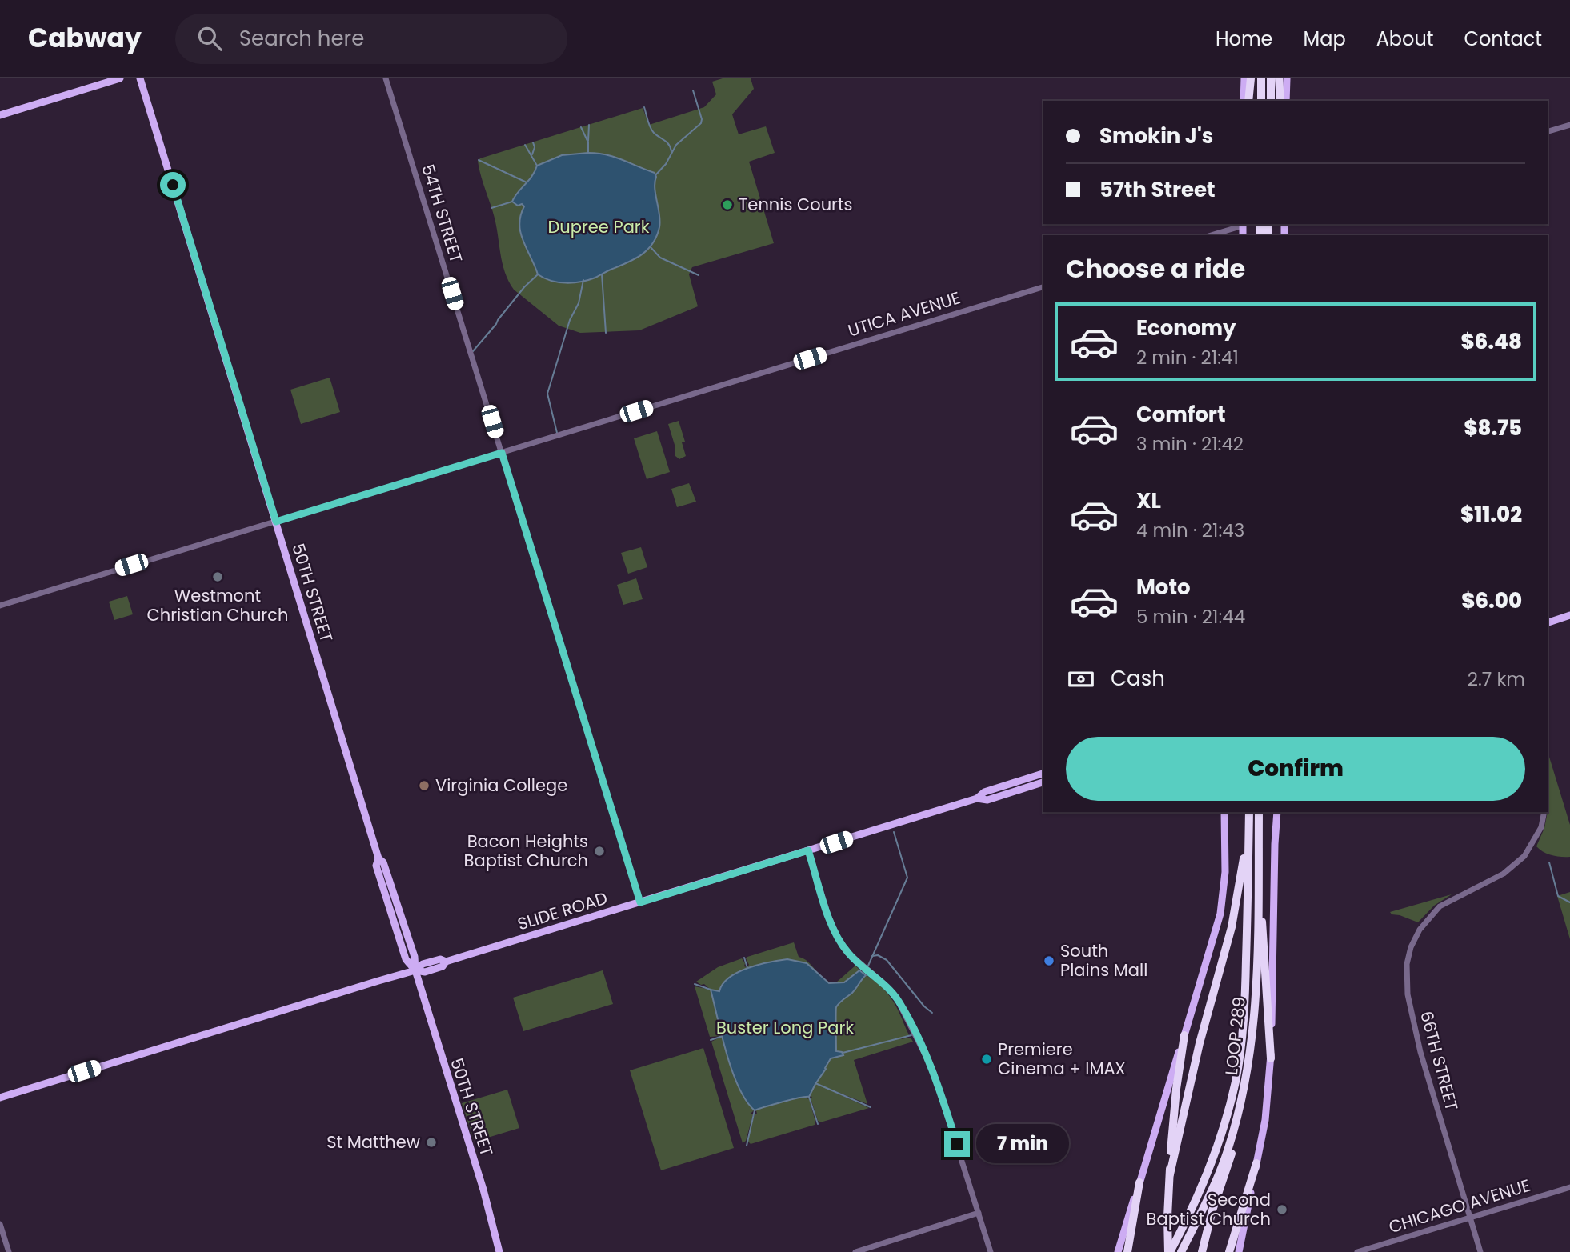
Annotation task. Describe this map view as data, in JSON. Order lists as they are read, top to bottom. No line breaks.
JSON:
{"streets":{"highway":["LOOP 289"],"main road":["50TH STREET","SLIDE ROAD"],"street":["54TH STREET","UTICA AVENUE","66TH STREET","CHICAGO AVENUE"]},"crossings":[["54TH STREET","UTICA AVENUE"],["54TH STREET","SLIDE ROAD"],["UTICA AVENUE","50TH STREET"],["50TH STREET","SLIDE ROAD"],["66TH STREET","CHICAGO AVENUE"]],"parks":["Dupree Park","Buster Long Park"],"places":["Tennis Courts","Westmont Christian Church","Virginia College","Bacon Heights Baptist Church","South Plains Mall","Premiere Cinema + IMAX","St Matthew","Second Baptist Church"],"page":{"header":"Cabway","search":"Search here","nav":["Home","Map","About","Contact"],"banner":["Smokin J's","57th Street"],"heading":"Choose a ride","list":[{"name":"Economy","note":"2 min · 21:41","value":"$6.48"},{"name":"Comfort","note":"3 min · 21:42","value":"$8.75"},{"name":"XL","note":"4 min · 21:43","value":"$11.02"},{"name":"Moto","note":"5 min · 21:44","value":"$6.00"}],"pay":["Cash","2.7 km"],"buttons":"Confirm","bubble":"7 min"}}
